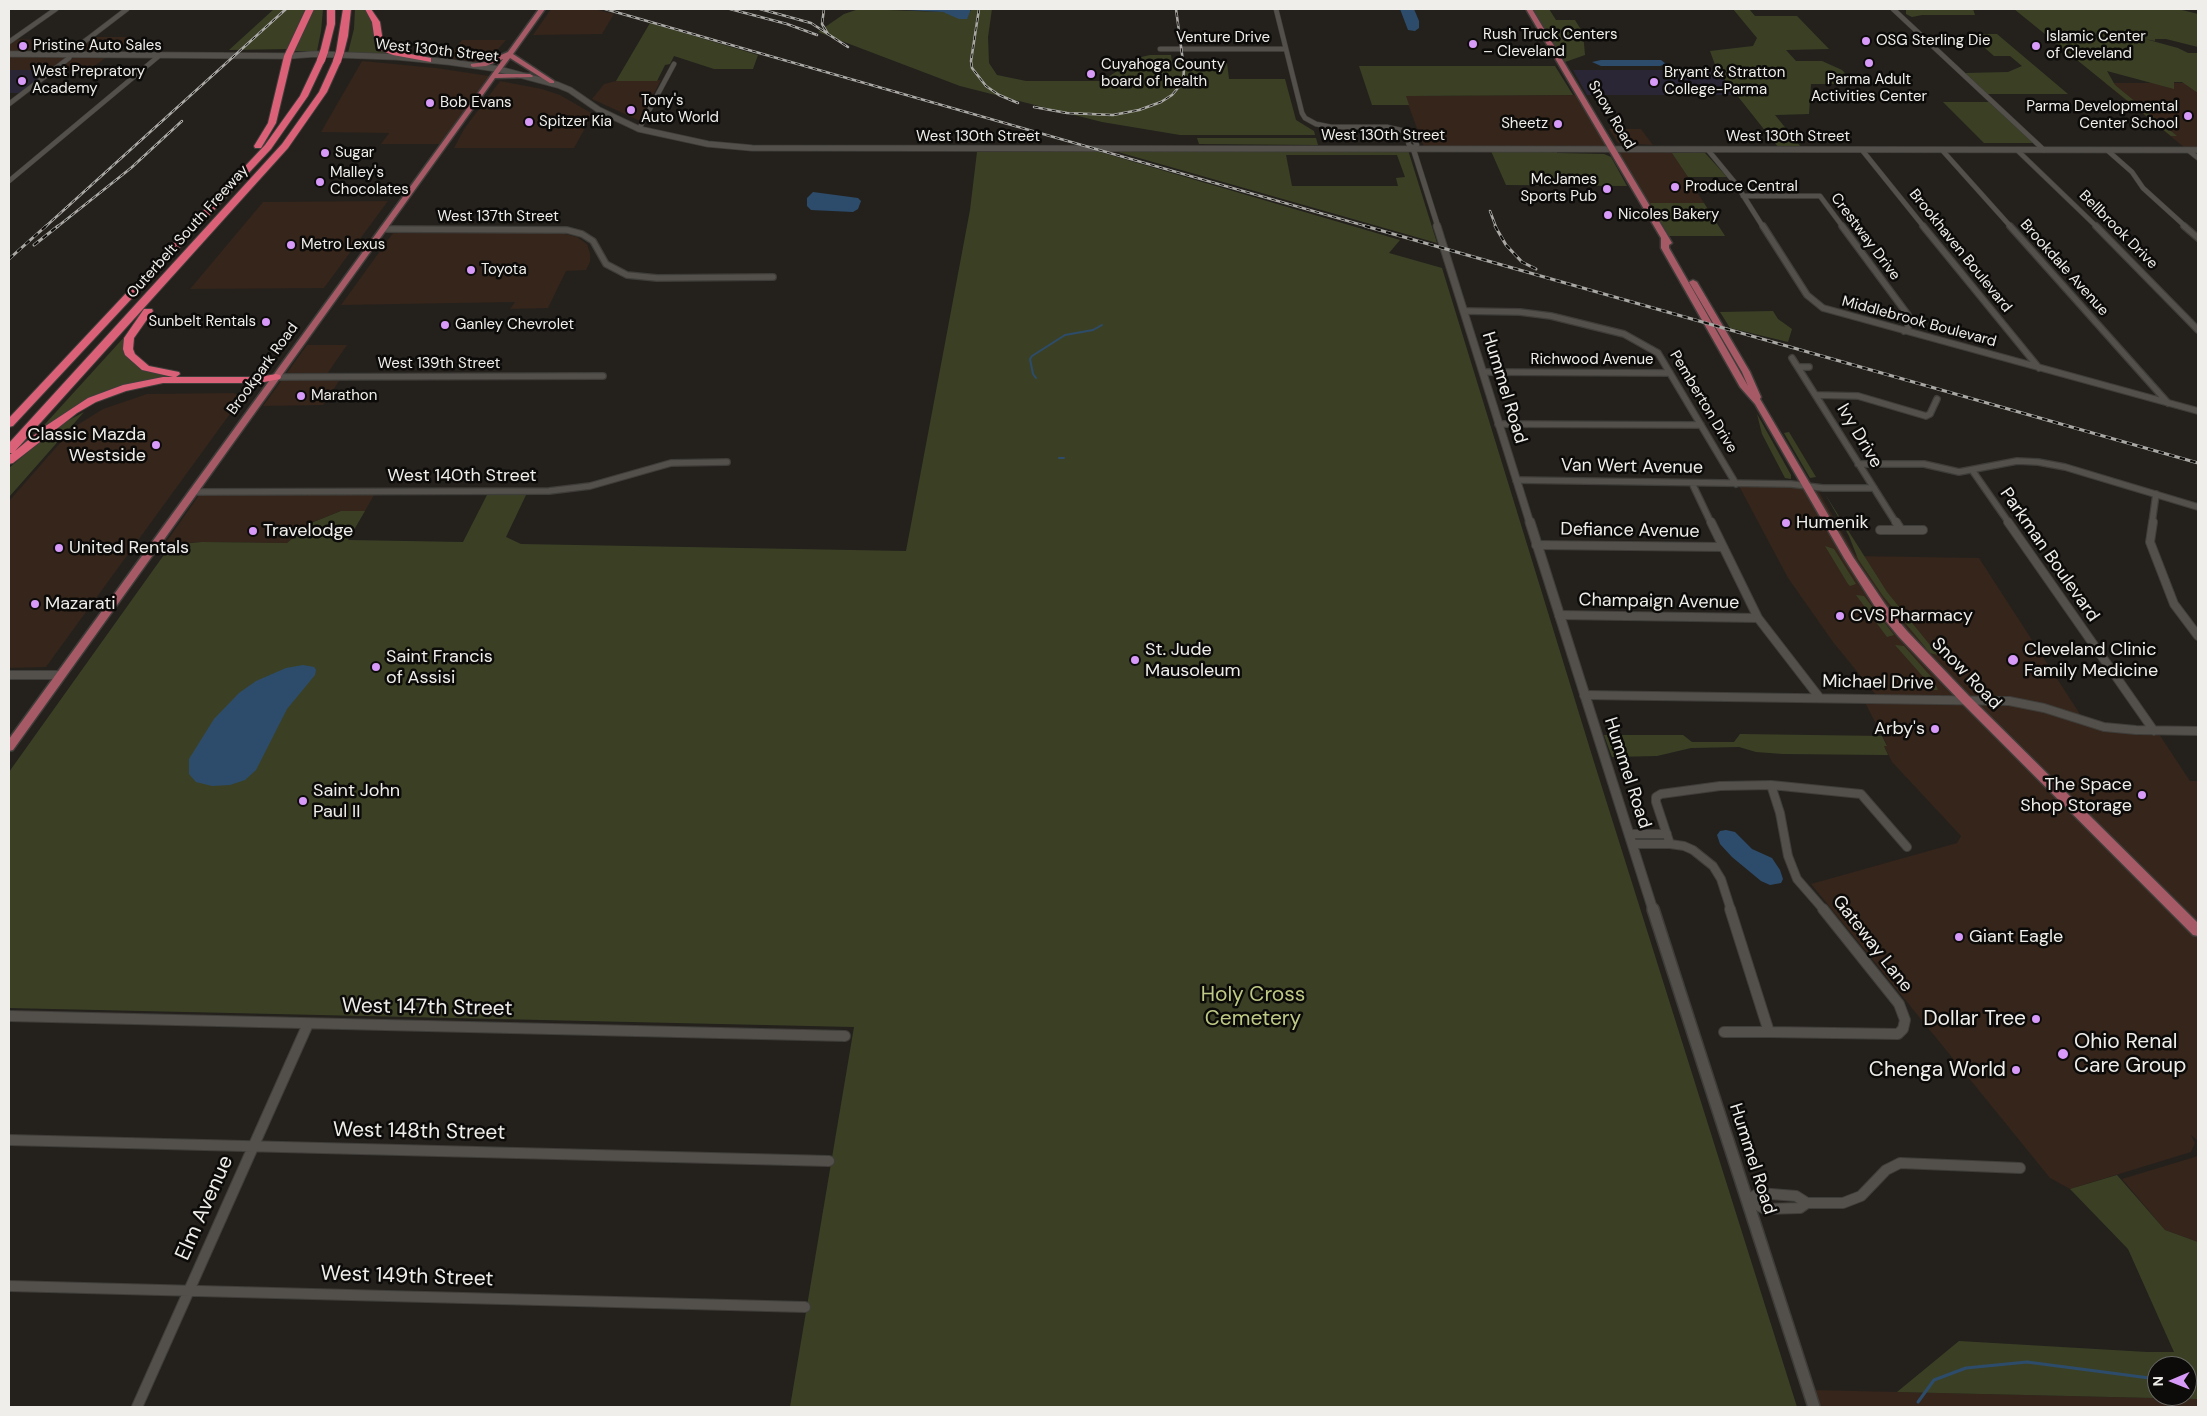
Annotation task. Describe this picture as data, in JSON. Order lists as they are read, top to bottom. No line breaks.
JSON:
{"streets":{"highway":["Outerbelt South Freeway"],"main road":["West 130th Street","Snow Road","Brookpark Road"],"street":["Venture Drive","West 137th Street","Bellbrook Drive","Crestway Drive","Brookhaven Boulevard","Brookdale Avenue","Middlebrook Boulevard","Richwood Avenue","West 139th Street","Hummel Road","Pemberton Drive","Ivy Drive","Van Wert Avenue","West 140th Street","Defiance Avenue","Parkman Boulevard","Champaign Avenue","Michael Drive","Gateway Lane","West 147th Street","West 148th Street","Elm Avenue","West 149th Street"]},"crossings":[["West 130th Street","Snow Road"],["West 130th Street","Bellbrook Drive"],["West 130th Street","Brookhaven Boulevard"],["West 130th Street","Brookdale Avenue"],["West 130th Street","Middlebrook Boulevard"],["West 130th Street","Brookpark Road"],["West 130th Street","Hummel Road"],["Snow Road","Van Wert Avenue"],["Snow Road","Michael Drive"],["West 137th Street","Brookpark Road"],["Crestway Drive","Middlebrook Boulevard"],["Brookhaven Boulevard","Middlebrook Boulevard"],["Brookdale Avenue","Middlebrook Boulevard"],["Richwood Avenue","Hummel Road"],["Richwood Avenue","Pemberton Drive"],["West 139th Street","Brookpark Road"],["Brookpark Road","West 140th Street"],["Hummel Road","Pemberton Drive"],["Hummel Road","Van Wert Avenue"],["Hummel Road","Defiance Avenue"],["Hummel Road","Champaign Avenue"],["Hummel Road","Michael Drive"],["Pemberton Drive","Van Wert Avenue"],["Ivy Drive","Van Wert Avenue"],["Parkman Boulevard","Michael Drive"],["West 147th Street","Elm Avenue"],["West 148th Street","Elm Avenue"],["Elm Avenue","West 149th Street"]],"parks":["Holy Cross Cemetery"],"places":["OSG Sterling Die","Rush Truck Centers – Cleveland","Pristine Auto Sales","Islamic Center of Cleveland","Parma Adult Activities Center","Cuyahoga County board of health","West Prepratory Academy","Bryant & Stratton College-Parma","Bob Evans","Tony's Auto World","Parma Developmental Center School","Spitzer Kia","Sheetz","Sugar","Malley's Chocolates","Produce Central","McJames Sports Pub","Nicoles Bakery","Metro Lexus","Toyota","Sunbelt Rentals","Ganley Chevrolet","Marathon","Classic Mazda Westside","Humenik","Travelodge","United Rentals","Mazarati","CVS Pharmacy","St. Jude Mausoleum","Cleveland Clinic Family Medicine","Saint Francis of Assisi","Arby's","The Space Shop Storage","Saint John Paul II","Giant Eagle","Dollar Tree","Ohio Renal Care Group","Chenga World"],"north":"left"}
